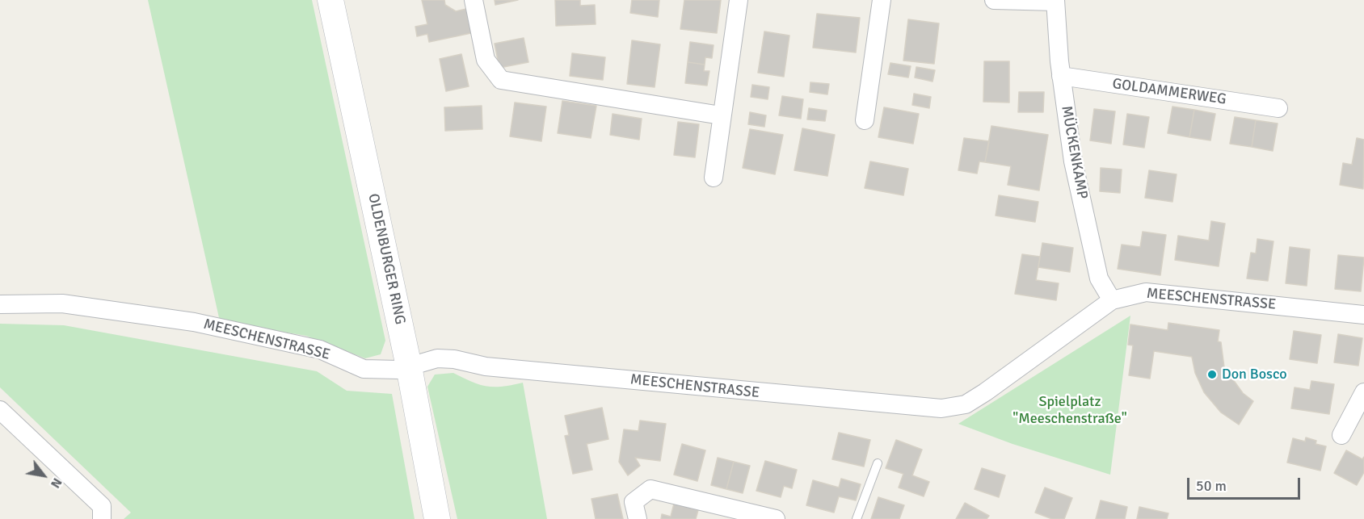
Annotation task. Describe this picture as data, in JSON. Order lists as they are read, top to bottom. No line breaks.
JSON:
{"streets":{"main road":["OLDENBURGER RING"],"street":["GOLDAMMERWEG","MÜCKENKAMP","MEESCHENSTRASSE"]},"crossings":[["GOLDAMMERWEG","MÜCKENKAMP"],["MÜCKENKAMP","MEESCHENSTRASSE"],["OLDENBURGER RING","MEESCHENSTRASSE"]],"parks":["Spielplatz \"Meeschenstraße\""],"places":["Don Bosco"],"scale_bar":"50 m","north":"bottom right"}
